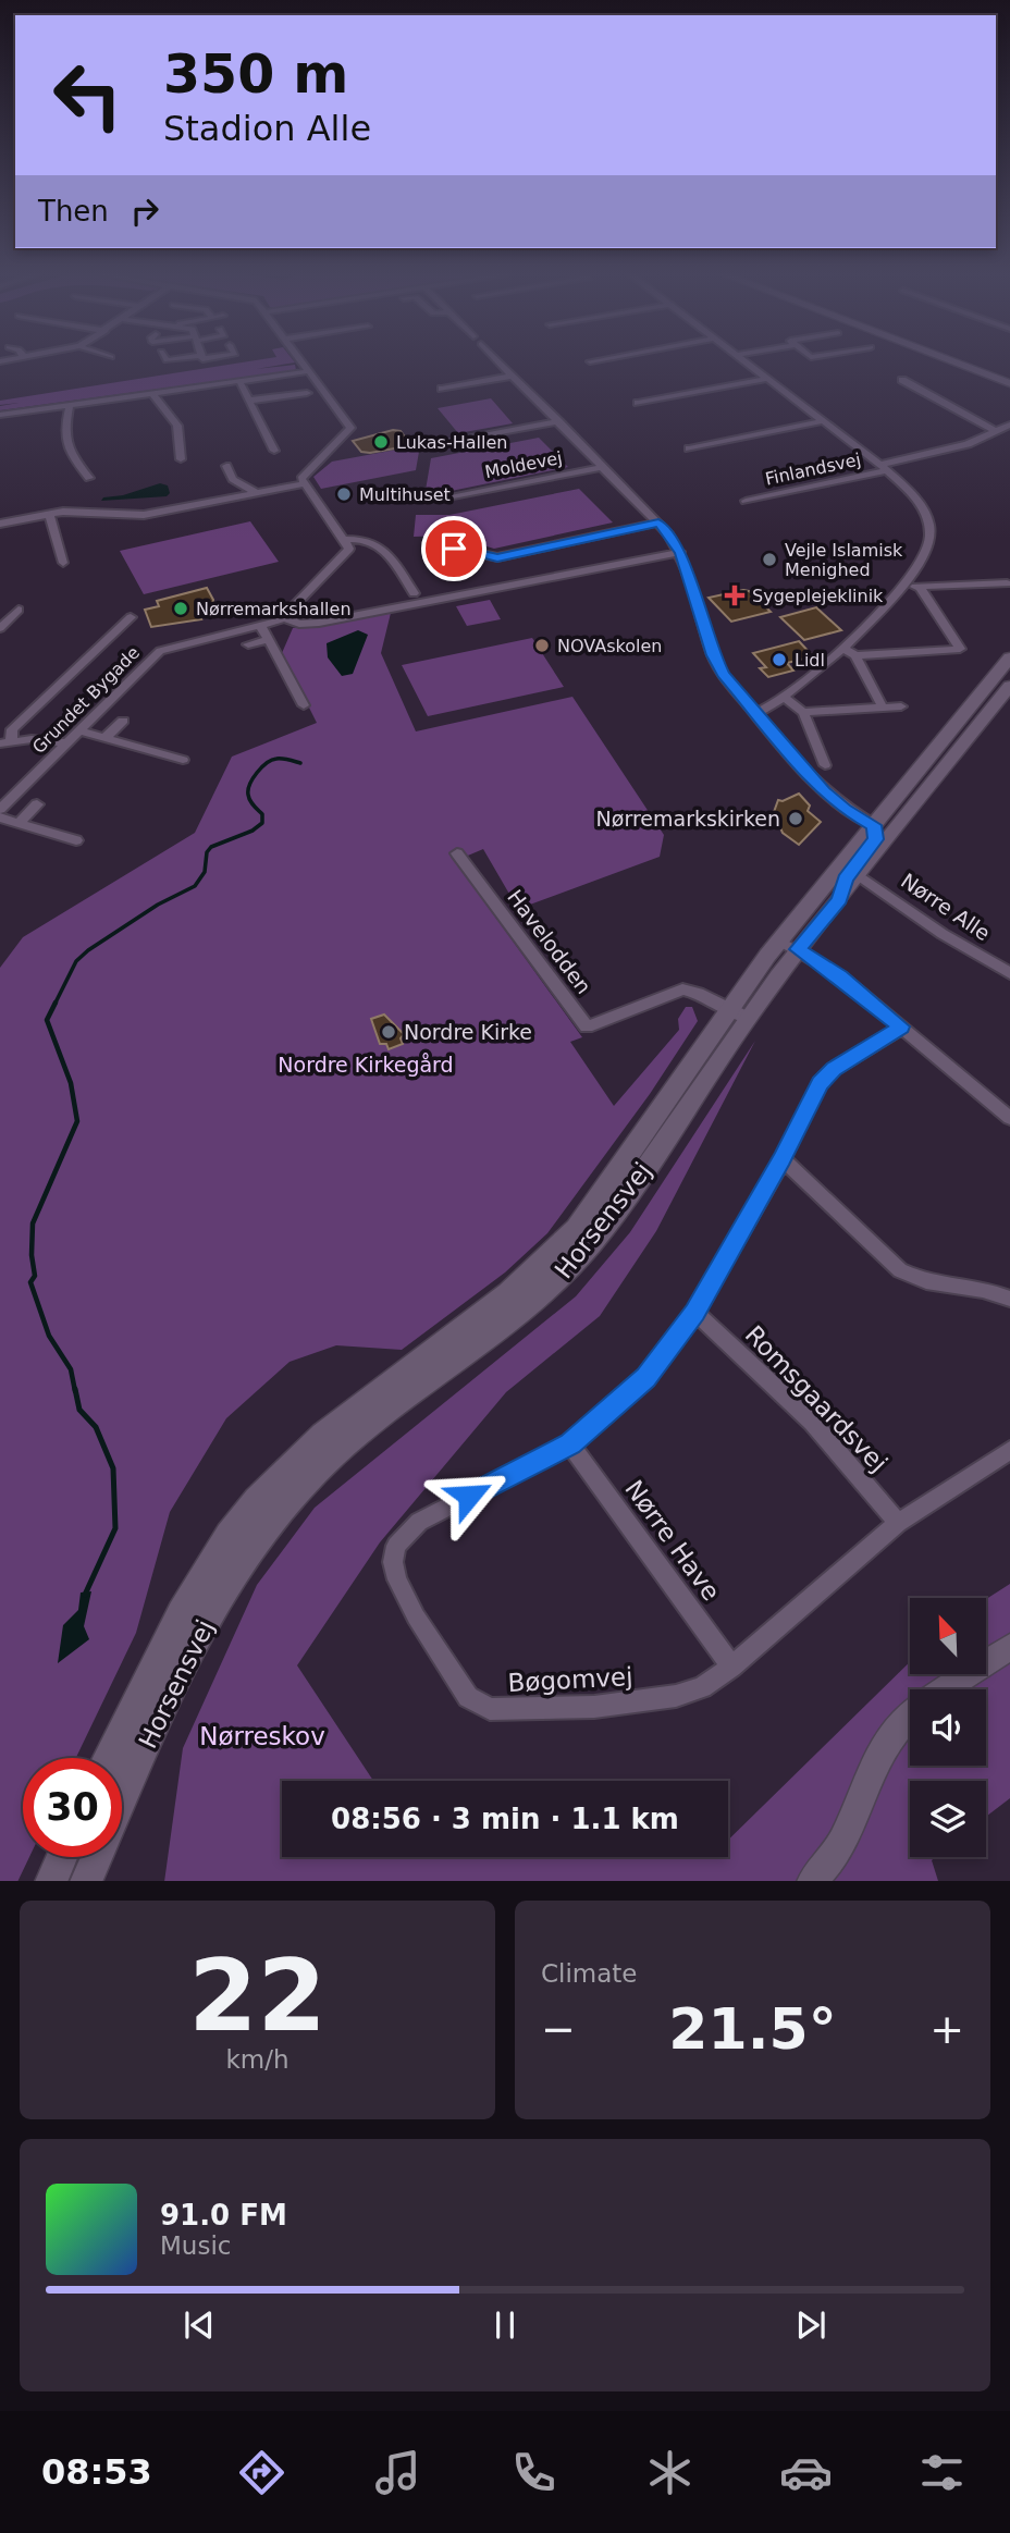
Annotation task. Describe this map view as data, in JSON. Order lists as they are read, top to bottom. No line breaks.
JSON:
{"streets":{"main road":["Horsensvej"],"street":["Moldevej","Finlandsvej","Grundet Bygade","Nørre Alle","Havelodden","Romsgaardsvej","Nørre Have","Bøgomvej"]},"crossings":[["Moldevej","Finlandsvej"],["Moldevej","Horsensvej"],["Nørre Alle","Horsensvej"],["Havelodden","Horsensvej"],["Romsgaardsvej","Bøgomvej"],["Nørre Have","Bøgomvej"]],"parks":["Nordre Kirkegård","Nørreskov"],"places":{"other":["Lukas-Hallen","Multihuset","Vejle Islamisk Menighed","Nørremarkshallen","NOVAskolen","Lidl","Nørremarkskirken","Nordre Kirke"],"health":["Sygeplejeklinik"]},"north":"top left","page":{"turn":["350 m","Stadion Alle"],"then":"Then","limit":"30","trip":"08:56 · 3 min · 1.1 km","tile":[["22","km/h"],"Climate"],"heat":["−","21.5°","+"],"song":["91.0 FM","Music"],"tabs":"08:53"}}
